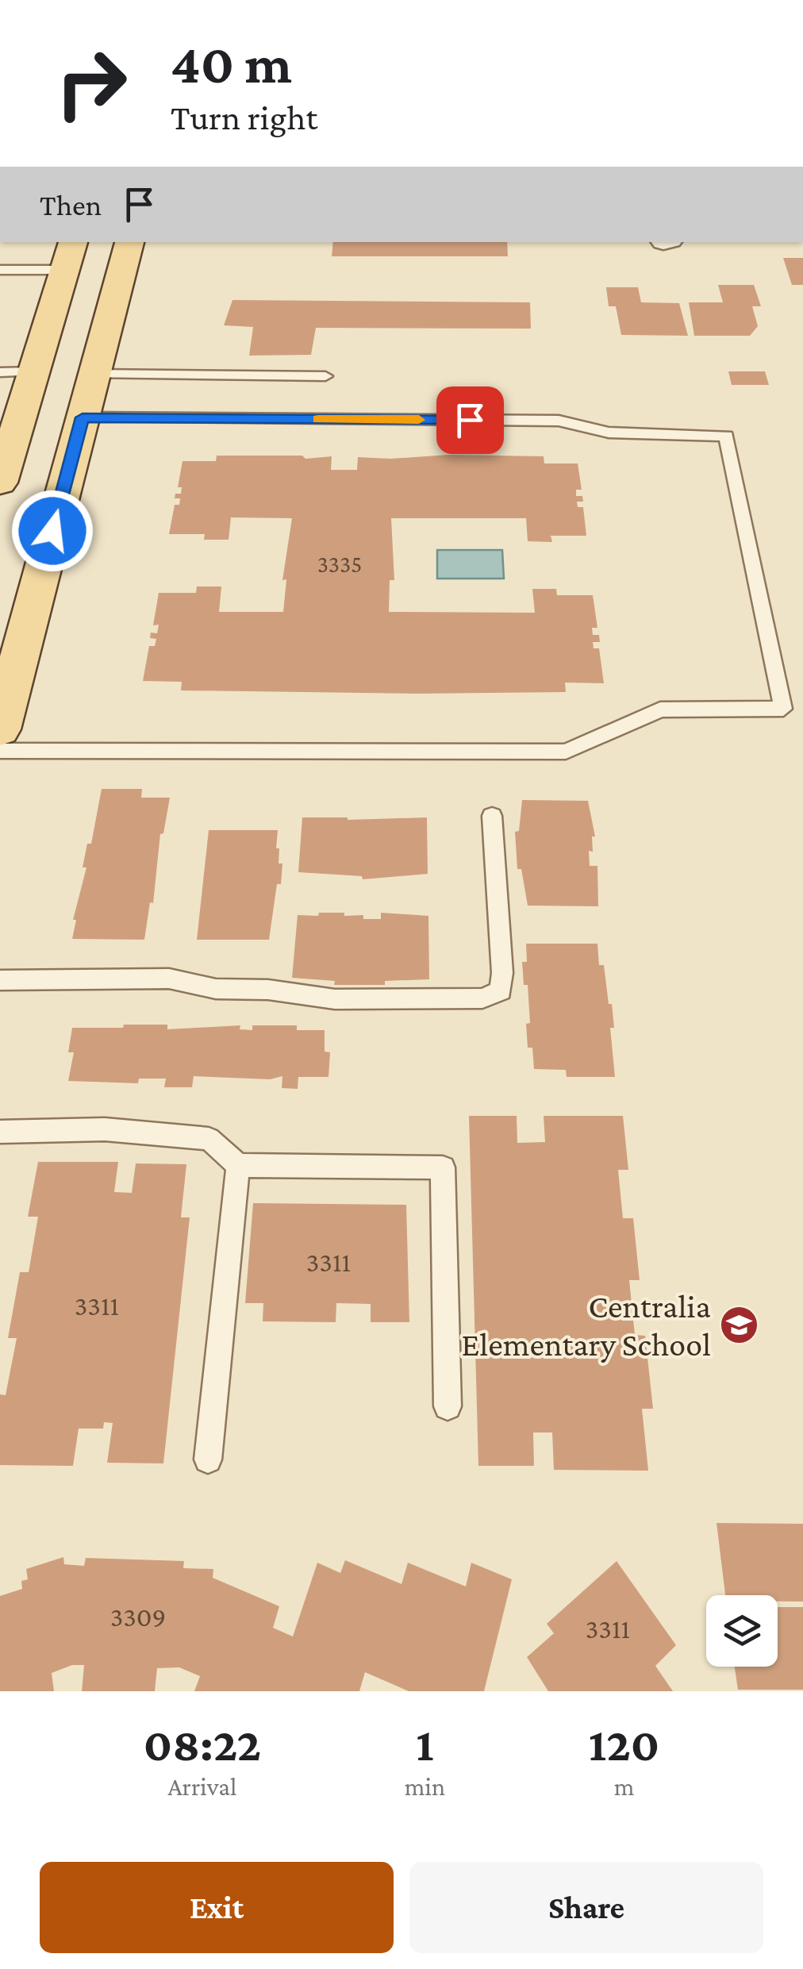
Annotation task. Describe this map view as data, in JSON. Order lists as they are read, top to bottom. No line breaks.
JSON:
{"places":{"school or university":["Centralia Elementary School"]},"house_numbers":["3335","3311","3311","3309","3311"],"page":{"turn":["40 m","Turn right"],"then":"Then","eta":["08:22","Arrival","1","min","120","m"],"buttons":["Exit","Share"]}}
